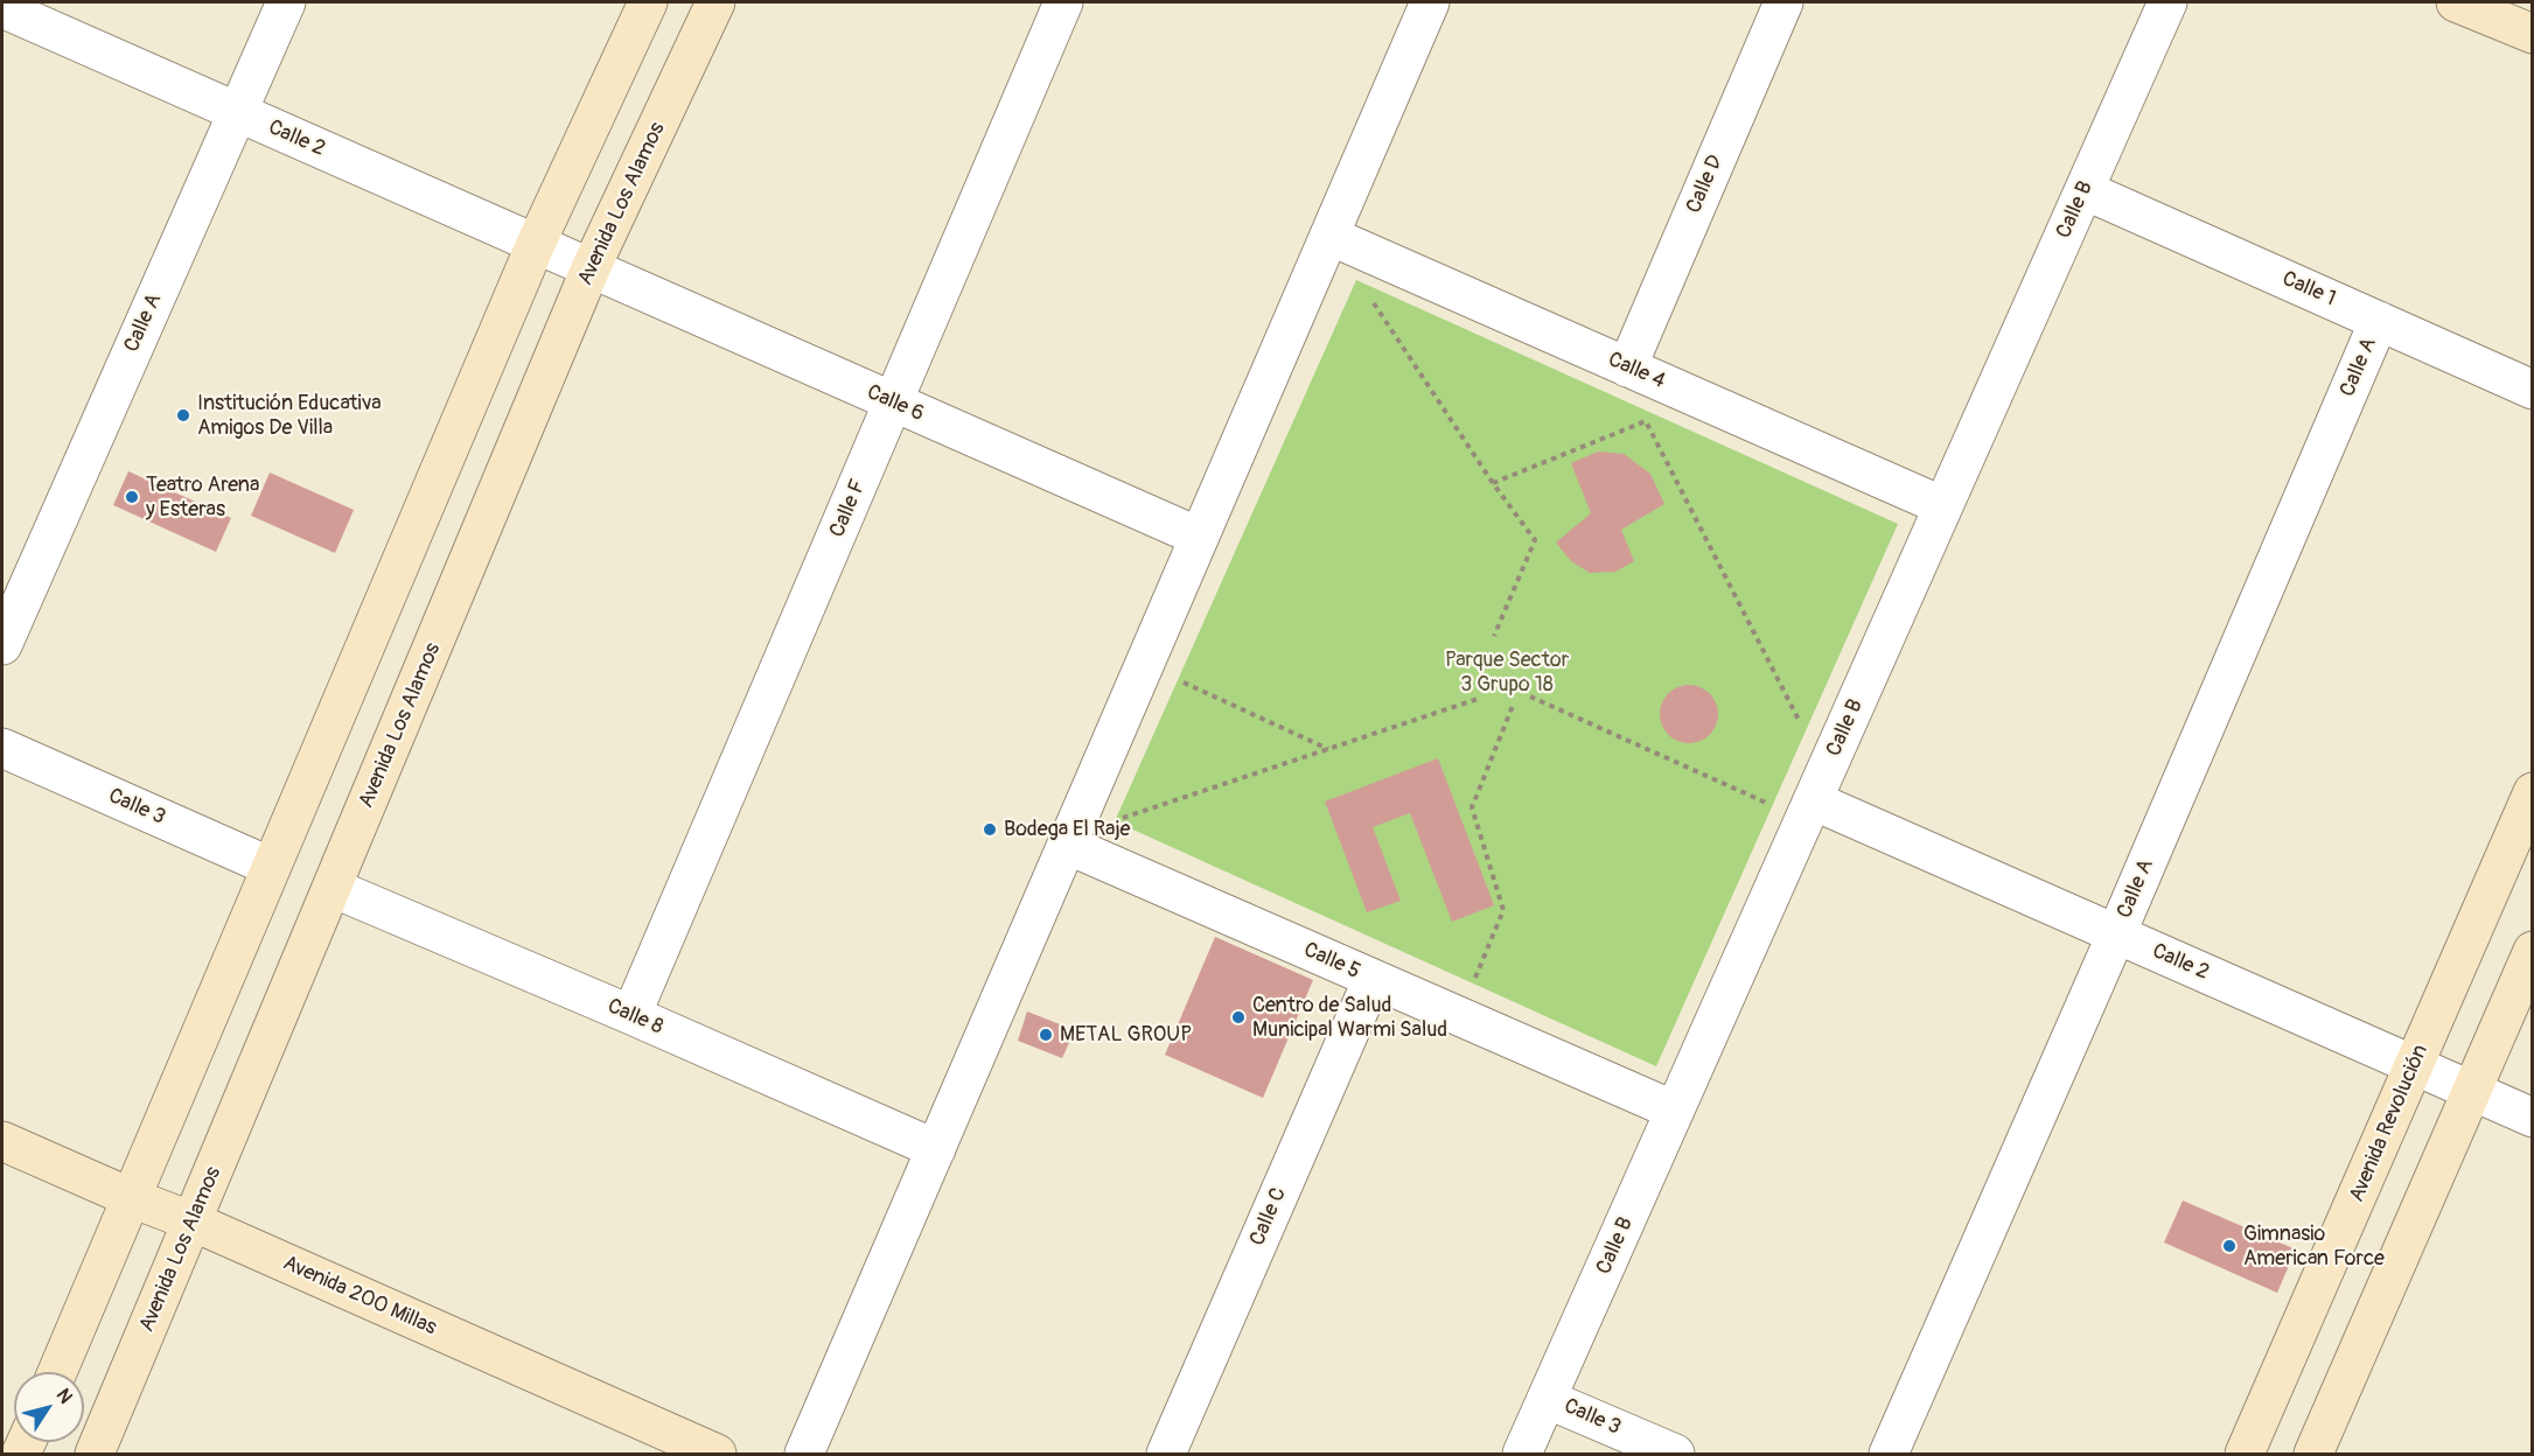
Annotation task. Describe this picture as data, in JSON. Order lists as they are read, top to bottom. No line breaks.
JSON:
{"streets":{"street":["Calle 2","Calle D","Avenida Los Alamos","Calle B","Calle 1","Calle A","Calle 4","Calle 6","Calle F","Calle 3","Calle 5","Calle 8","Avenida Revolución","Calle C","Avenida 200 Millas"]},"crossings":[["Calle 2","Avenida Los Alamos"],["Calle 2","Calle B"],["Calle 2","Calle A"],["Calle 2","Calle 6"],["Calle 2","Avenida Revolución"],["Calle D","Calle 4"],["Avenida Los Alamos","Calle 6"],["Avenida Los Alamos","Calle 8"],["Avenida Los Alamos","Avenida 200 Millas"],["Calle B","Calle 1"],["Calle B","Calle 4"],["Calle B","Calle 3"],["Calle B","Calle 5"],["Calle 1","Calle A"],["Calle 6","Calle F"],["Calle F","Calle 8"],["Calle 5","Calle C"]],"parks":["Parque Sector 3 Grupo 18"],"places":["Institución Educativa Amigos De Villa","Teatro Arena y Esteras","Bodega El Raje","Centro de Salud Municipal Warmi Salud","METAL GROUP","Gimnasio American Force"],"north":"top right"}
